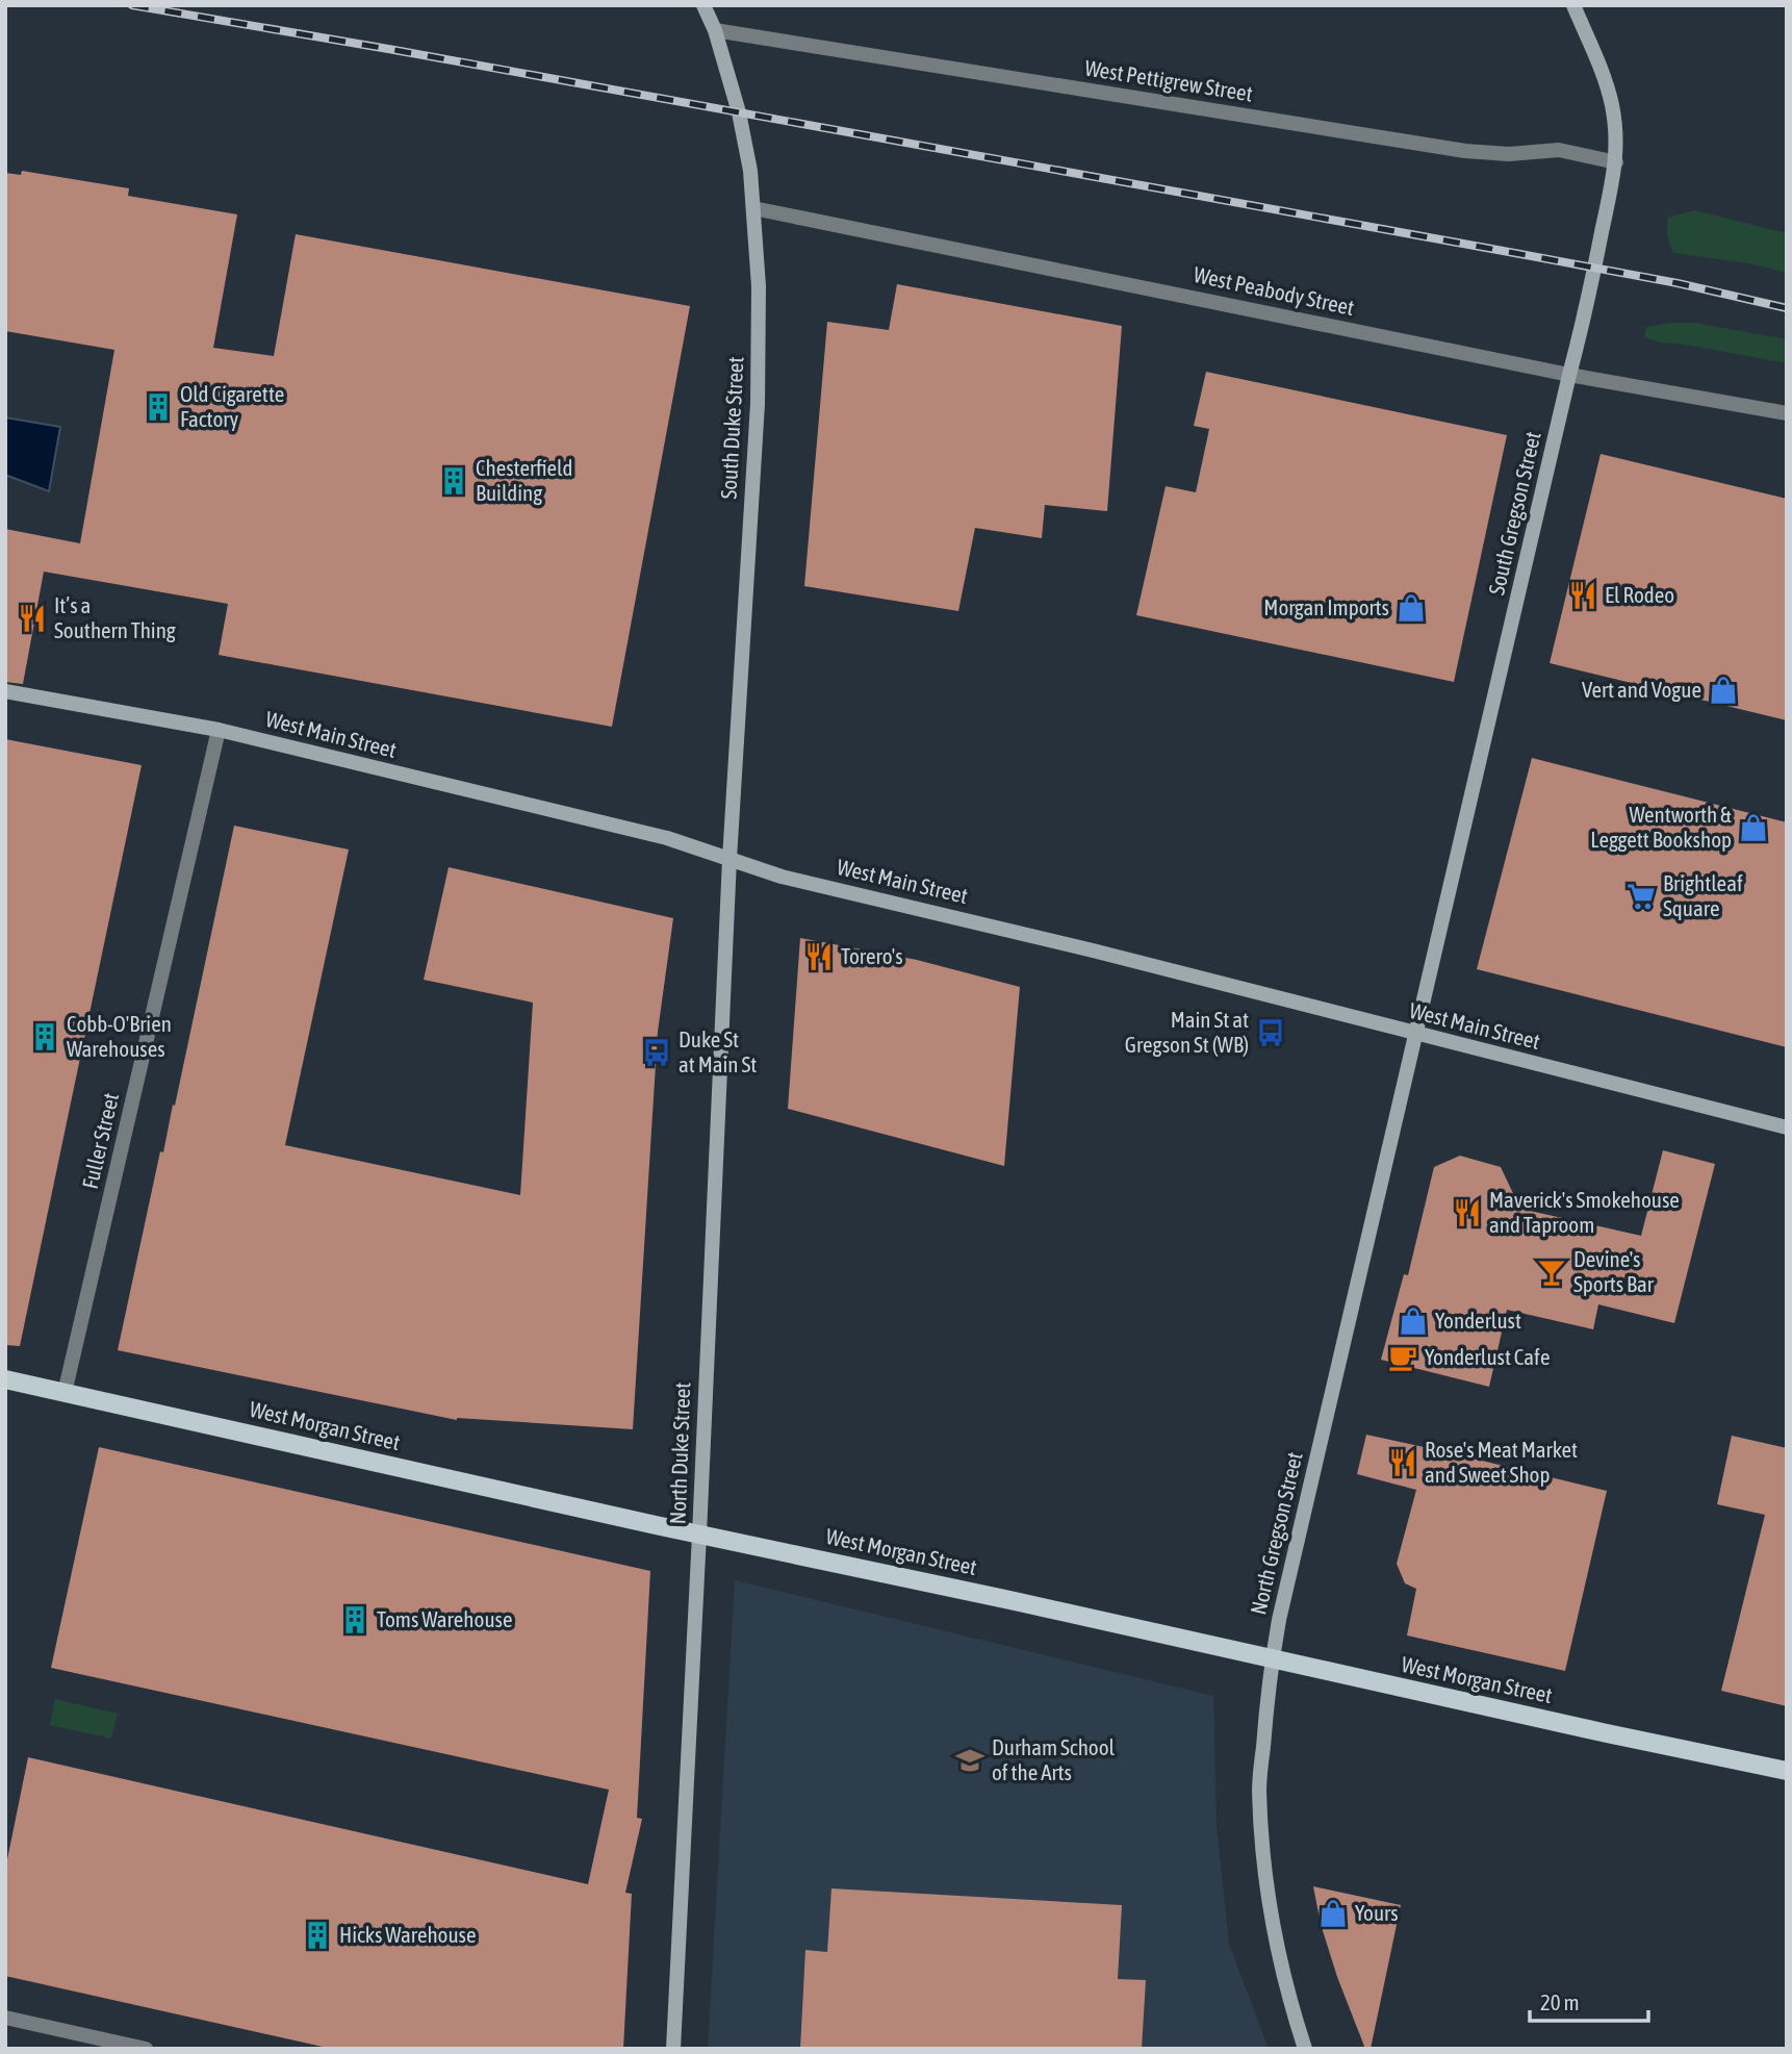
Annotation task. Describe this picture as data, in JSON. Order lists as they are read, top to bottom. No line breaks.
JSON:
{"streets":{"main road":["South Duke Street","South Gregson Street","West Main Street","West Morgan Street","North Duke Street","North Gregson Street"],"street":["West Pettigrew Street","West Peabody Street","Fuller Street"]},"crossings":[["West Pettigrew Street","South Duke Street"],["West Pettigrew Street","South Gregson Street"],["West Peabody Street","South Duke Street"],["West Peabody Street","South Gregson Street"],["South Duke Street","West Main Street"],["South Duke Street","North Duke Street"],["South Gregson Street","West Main Street"],["South Gregson Street","North Gregson Street"],["West Main Street","Fuller Street"],["West Main Street","North Duke Street"],["West Main Street","North Gregson Street"],["Fuller Street","West Morgan Street"],["West Morgan Street","North Duke Street"],["West Morgan Street","North Gregson Street"]],"places":{"building":["Old Cigarette Factory","Chesterfield Building","Cobb-O'Brien Warehouses","Toms Warehouse","Hicks Warehouse"],"restaurant":["El Rodeo","It’s a Southern Thing","Torero's","Maverick's Smokehouse and Taproom","Rose's Meat Market and Sweet Shop"],"shop":["Morgan Imports","Vert and Vogue","Wentworth & Leggett Bookshop","Yonderlust","Yours"],"supermarket":["Brightleaf Square"],"bus stop":["Main St at Gregson St (WB)","Duke St at Main St"],"bar":["Devine's Sports Bar"],"cafe":["Yonderlust Cafe"],"school or university":["Durham School of the Arts"]},"scale_bar":"20 m"}
